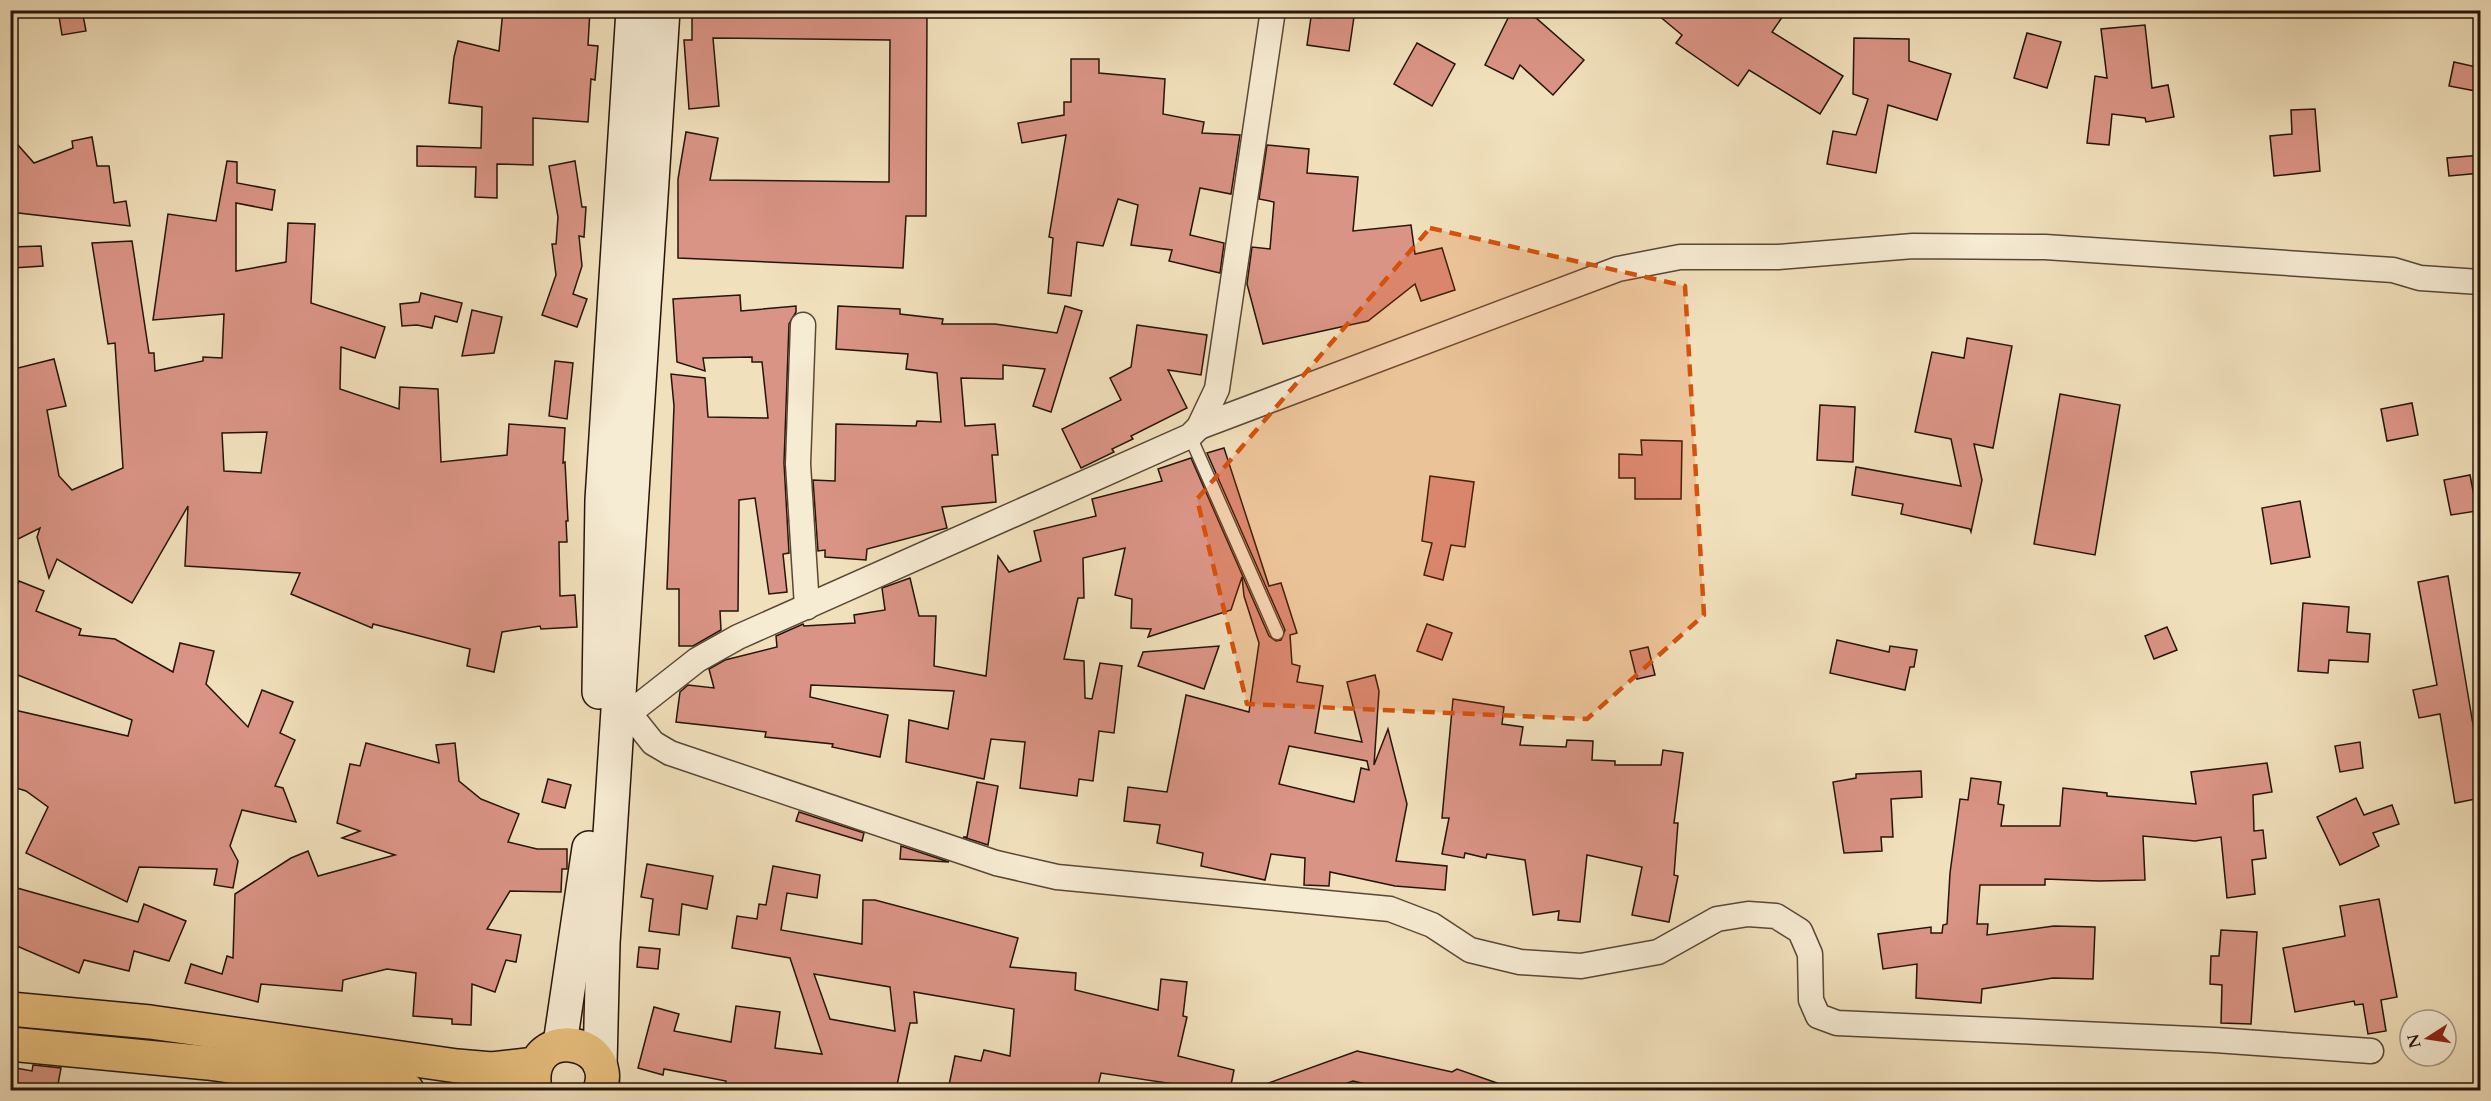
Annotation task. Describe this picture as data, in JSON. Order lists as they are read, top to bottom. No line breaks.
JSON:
{"north":"left"}
